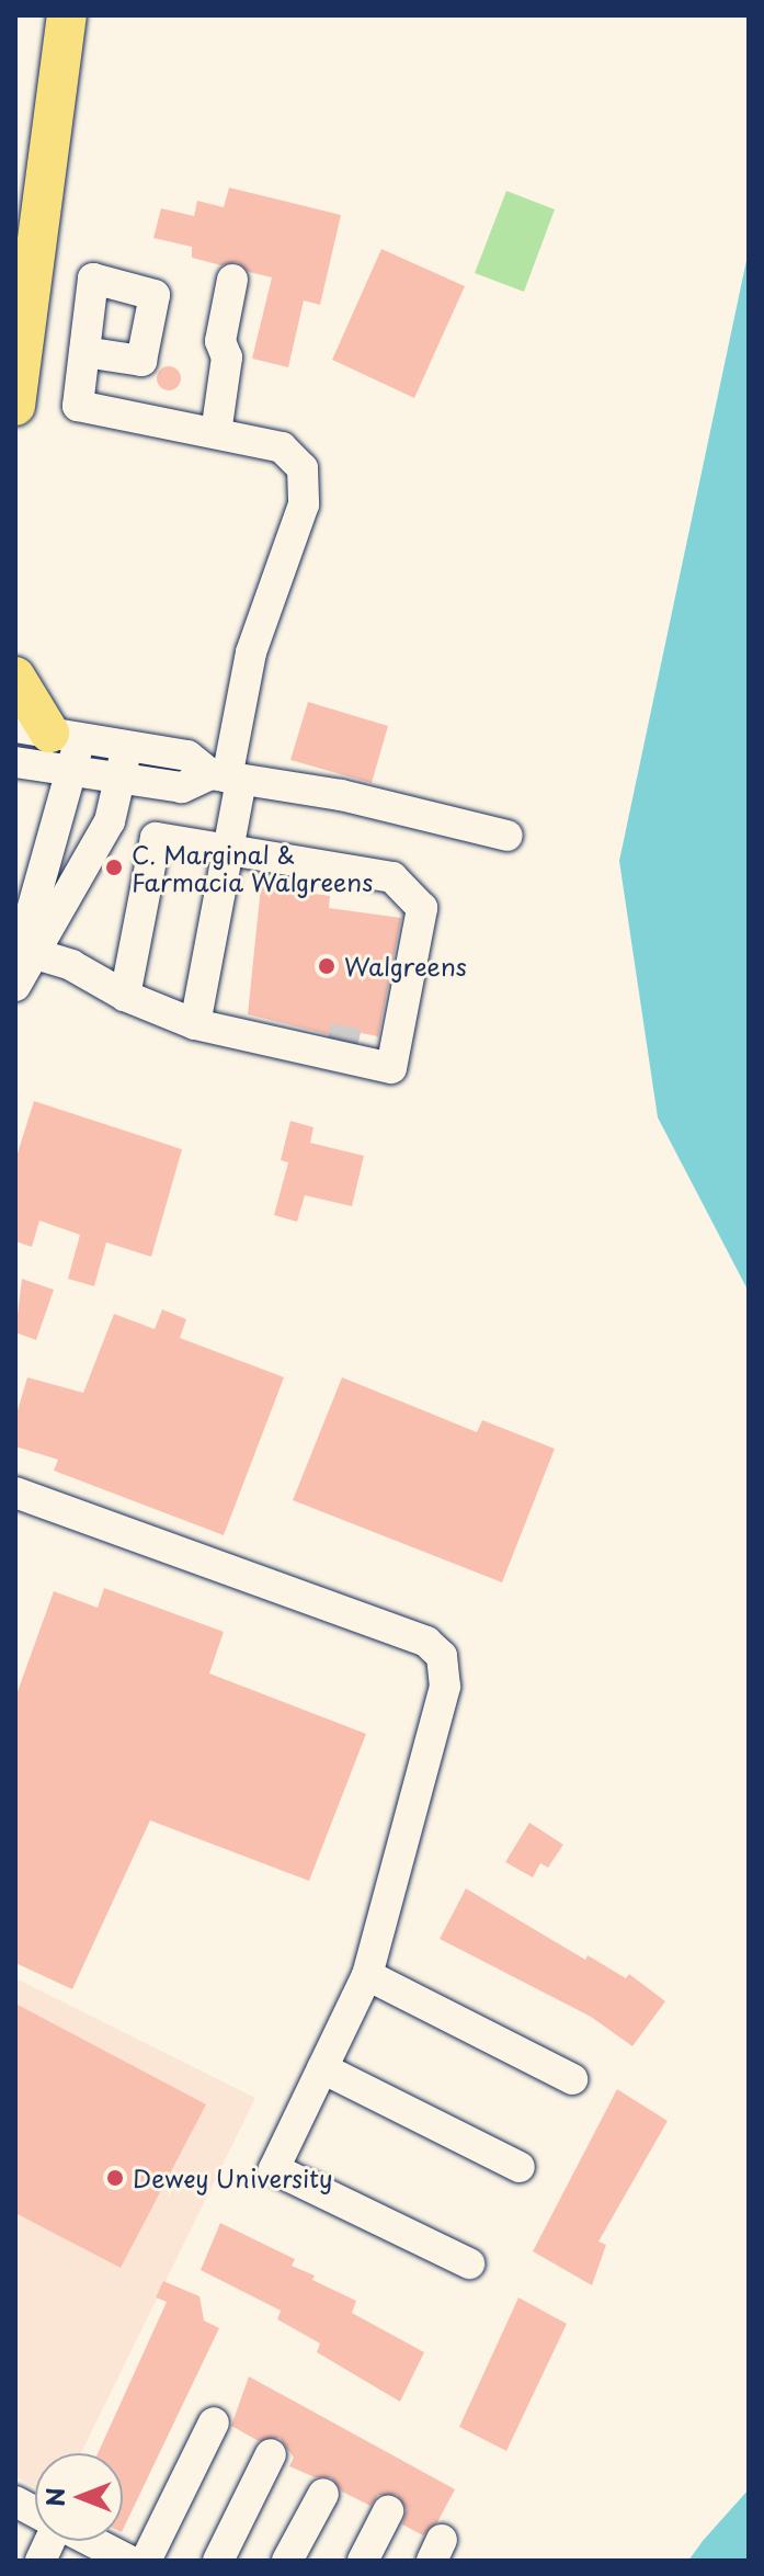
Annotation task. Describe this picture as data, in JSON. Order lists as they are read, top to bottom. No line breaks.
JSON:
{"places":["C. Marginal & Farmacia Walgreens","Walgreens","Dewey University"],"north":"left"}
